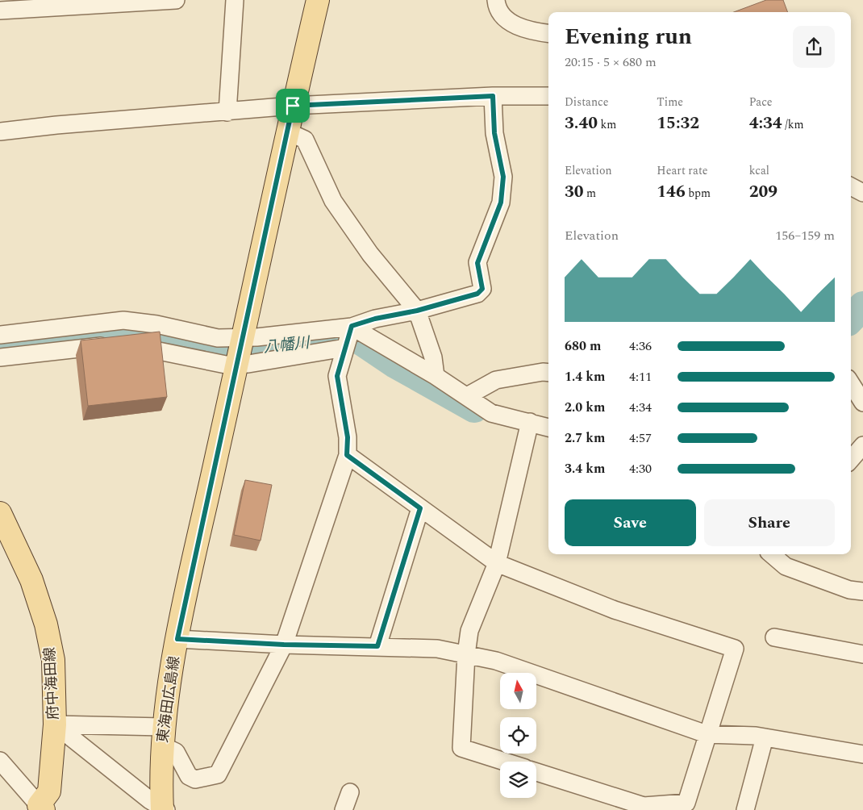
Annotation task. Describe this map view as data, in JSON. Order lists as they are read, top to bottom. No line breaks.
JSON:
{"streets":{"main road":["府中海田線","東海田広島線"]},"water":["八幡川"],"north":"top","page":{"heading":["Evening run","20:15 · 5 × 680 m"],"stats":[["Distance","3.40 km"],["Time","15:32"],["Pace","4:34 /km"],["Elevation","30 m"],["Heart rate","146 bpm"],["kcal","209"]],"chart":["Elevation","156–159 m"],"list":[{"name":"680 m","note":"4:36"},{"name":"1.4 km","note":"4:11"},{"name":"2.0 km","note":"4:34"},{"name":"2.7 km","note":"4:57"},{"name":"3.4 km","note":"4:30"}],"buttons":["Save","Share"]}}
